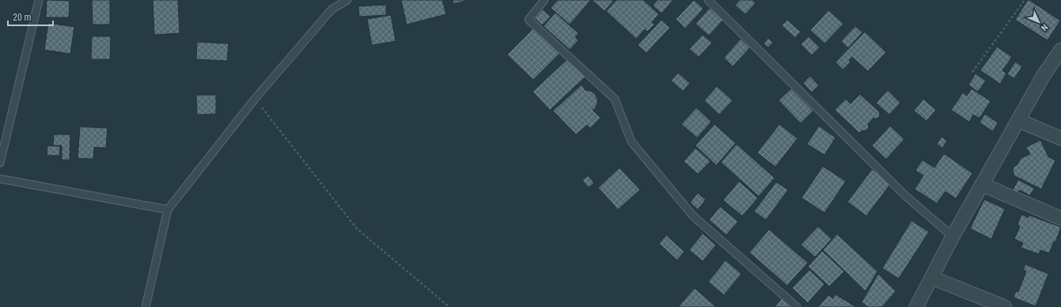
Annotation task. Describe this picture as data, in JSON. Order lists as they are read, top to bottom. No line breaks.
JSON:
{"scale_bar":"20 m","north":"bottom right"}
